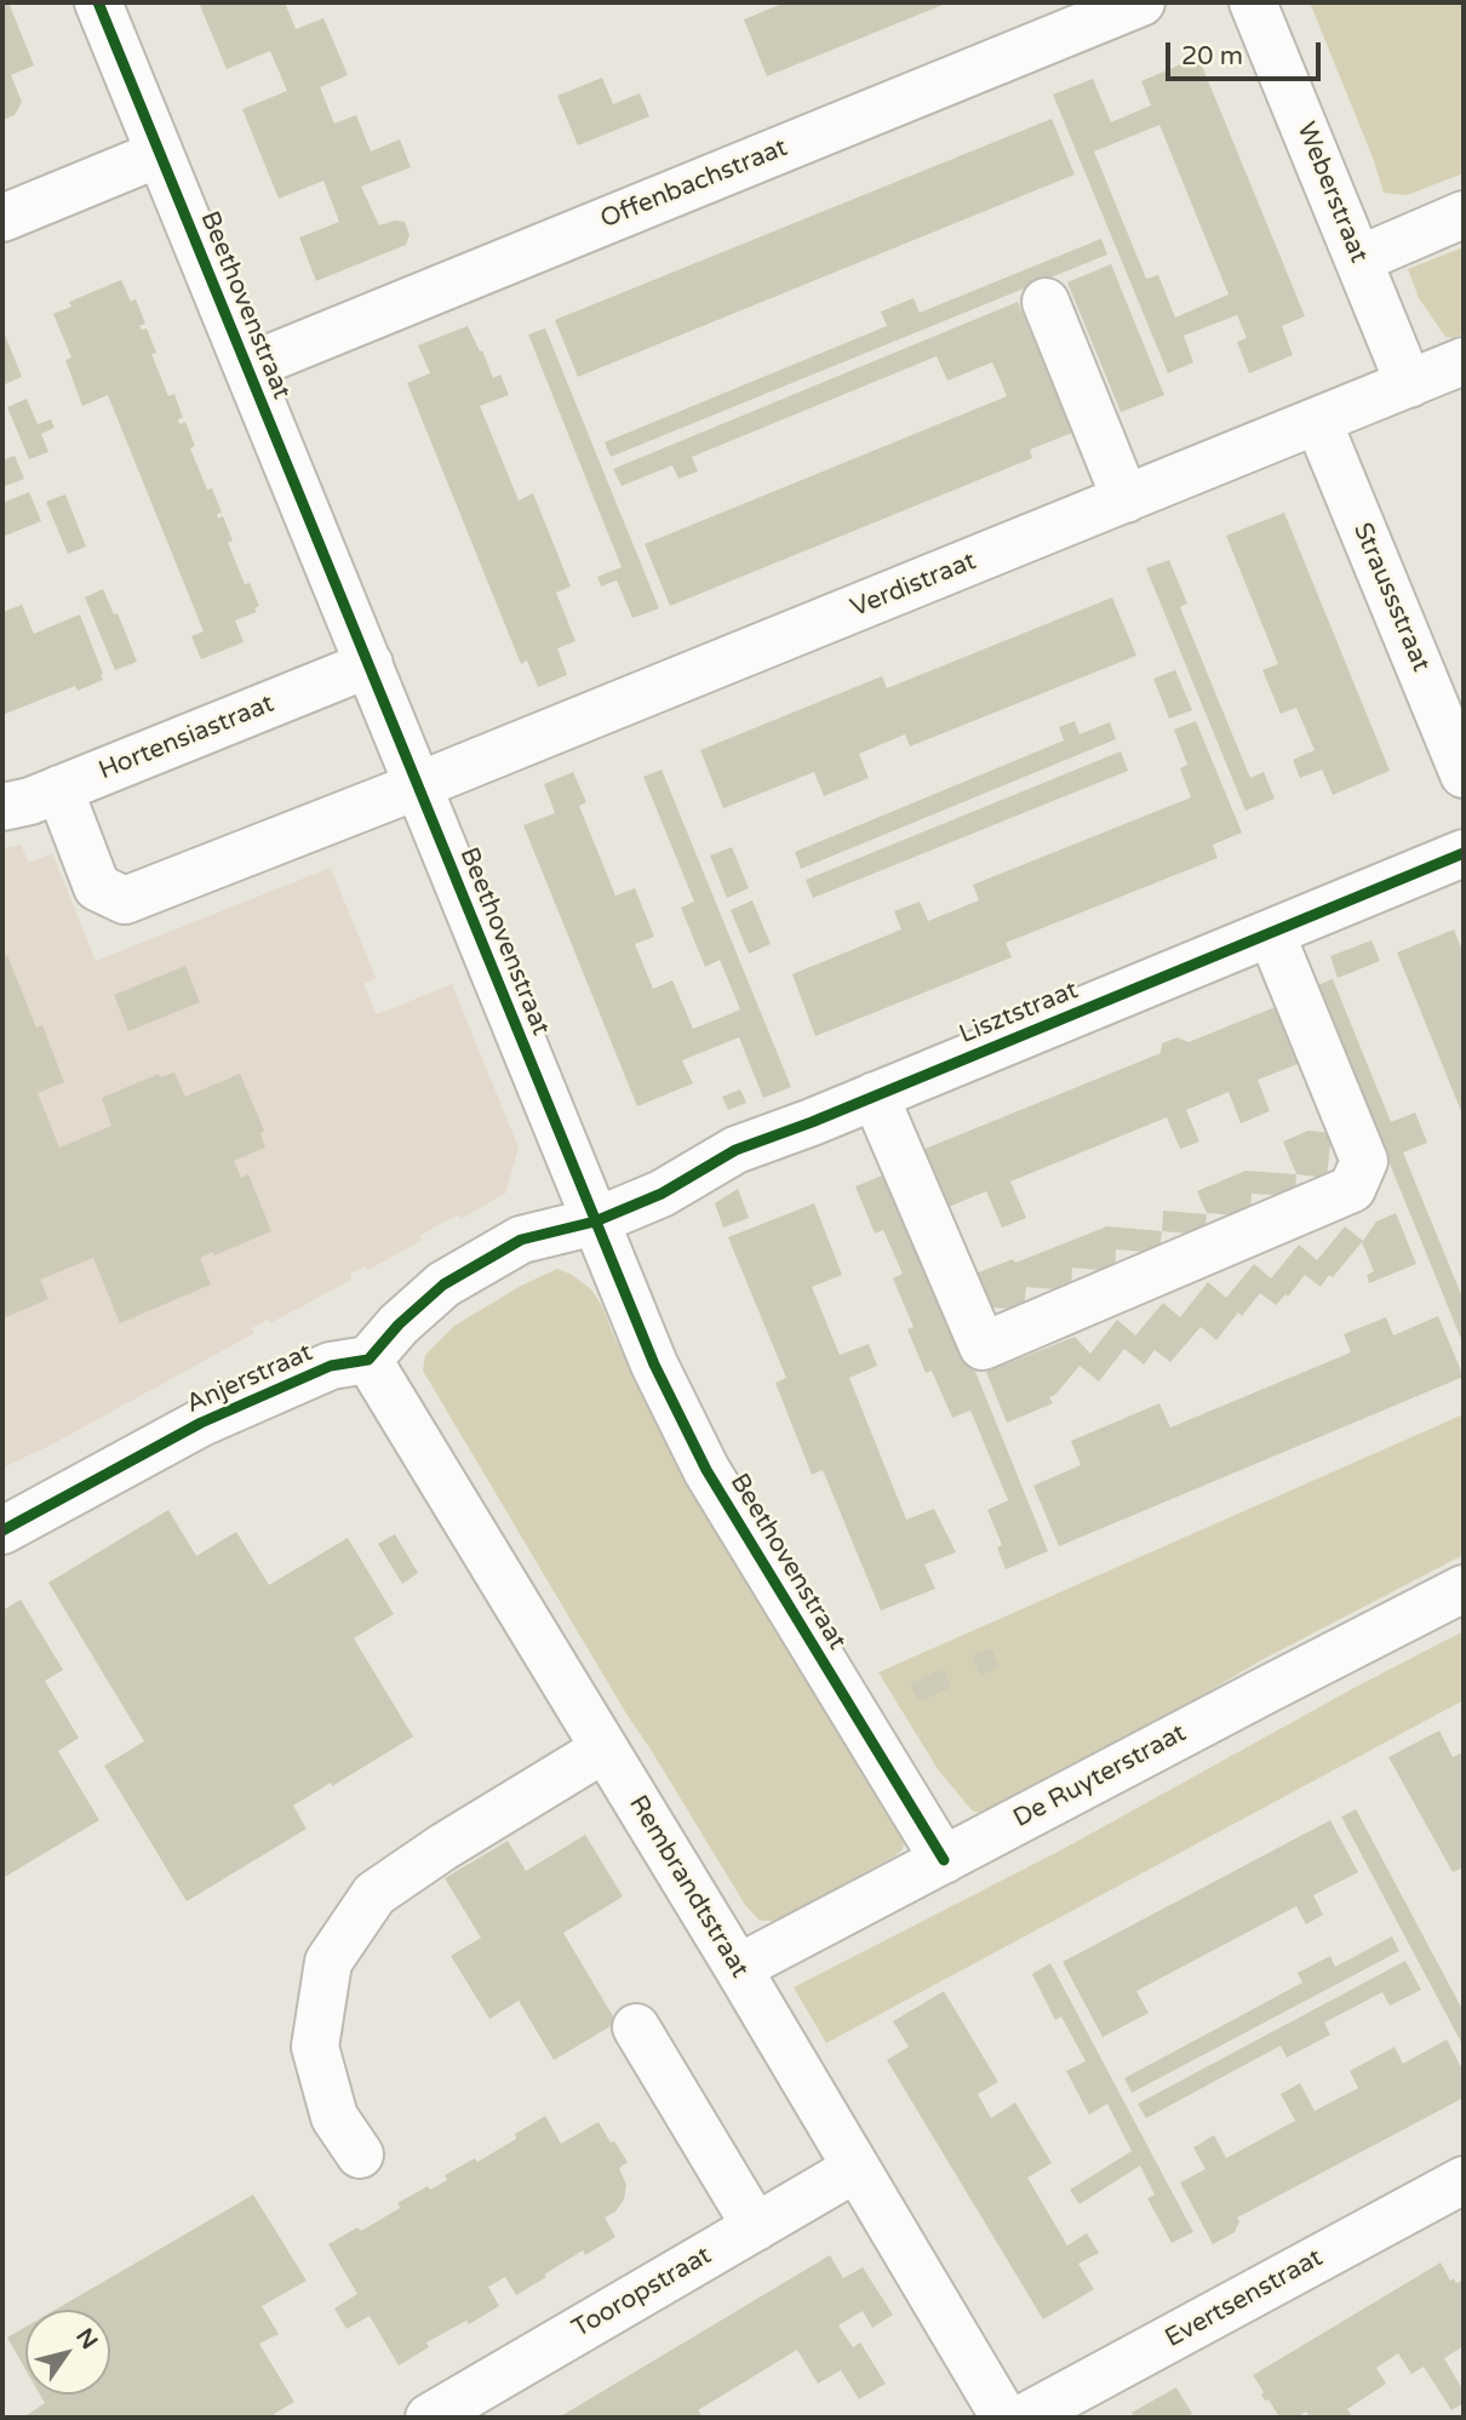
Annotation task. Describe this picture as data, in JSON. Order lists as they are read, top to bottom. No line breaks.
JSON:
{"streets":{"street":["Offenbachstraat","Weberstraat","Beethovenstraat","Verdistraat","Straussstraat","Hortensiastraat","Lisztstraat","Anjerstraat","De Ruyterstraat","Rembrandtstraat","Tooropstraat","Evertsenstraat"]},"crossings":[["Offenbachstraat","Beethovenstraat"],["Weberstraat","Verdistraat"],["Beethovenstraat","Verdistraat"],["Beethovenstraat","Hortensiastraat"],["Beethovenstraat","Lisztstraat"],["Beethovenstraat","De Ruyterstraat"],["Verdistraat","Straussstraat"],["Verdistraat","Hortensiastraat"],["Anjerstraat","Rembrandtstraat"],["De Ruyterstraat","Rembrandtstraat"],["Rembrandtstraat","Tooropstraat"]],"scale_bar":"20 m","north":"top right"}
